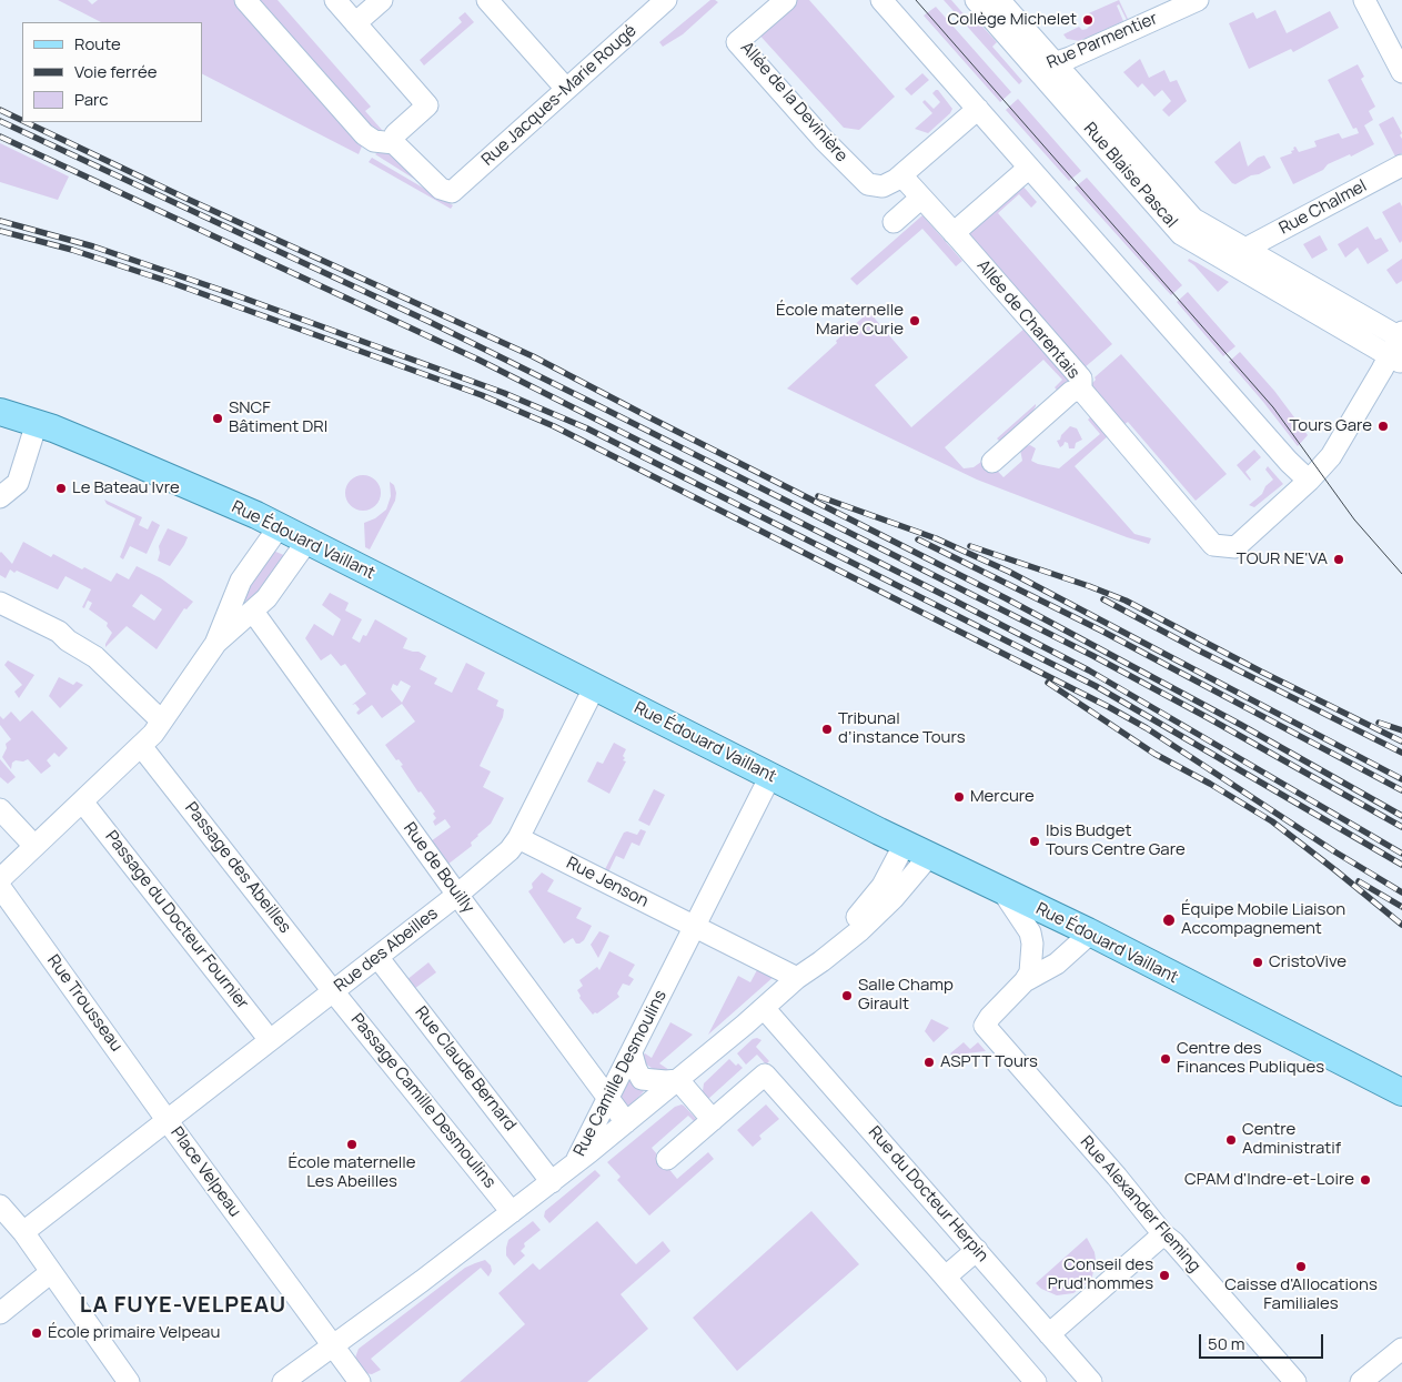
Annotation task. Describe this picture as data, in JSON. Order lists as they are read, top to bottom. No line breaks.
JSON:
{"streets":{"main road":["Rue Édouard Vaillant"],"street":["Rue Parmentier","Rue Jacques-Marie Rougé","Allée de la Devinière","Rue Blaise Pascal","Rue Chalmel","Allée de Charentais","Passage des Abeilles","Rue de Bouilly","Rue Jenson","Passage du Docteur Fournier","Rue des Abeilles","Rue Trousseau","Rue Claude Bernard","Rue Camille Desmoulins","Passage Camille Desmoulins","Place Velpeau","Rue du Docteur Herpin","Rue Alexander Fleming"]},"crossings":[["Rue Parmentier","Rue Blaise Pascal"],["Allée de la Devinière","Allée de Charentais"],["Rue Blaise Pascal","Rue Chalmel"],["Rue Édouard Vaillant","Rue des Abeilles"],["Rue Édouard Vaillant","Rue Camille Desmoulins"],["Passage des Abeilles","Rue des Abeilles"],["Passage des Abeilles","Passage Camille Desmoulins"],["Rue de Bouilly","Rue des Abeilles"],["Rue de Bouilly","Rue Camille Desmoulins"],["Rue Jenson","Rue des Abeilles"],["Rue Jenson","Rue Camille Desmoulins"],["Passage du Docteur Fournier","Rue des Abeilles"],["Rue des Abeilles","Rue Trousseau"],["Rue des Abeilles","Rue Claude Bernard"],["Rue des Abeilles","Passage Camille Desmoulins"],["Rue des Abeilles","Place Velpeau"],["Rue Trousseau","Place Velpeau"],["Rue Claude Bernard","Rue Camille Desmoulins"],["Rue Camille Desmoulins","Passage Camille Desmoulins"],["Rue Camille Desmoulins","Place Velpeau"]],"districts":["LA FUYE-VELPEAU"],"places":["Collège Michelet","École maternelle Marie Curie","SNCF Bâtiment DRI","Tours Gare","Le Bateau Ivre","TOUR NE'VA","Tribunal d’instance Tours","Mercure","Ibis Budget Tours Centre Gare","Équipe Mobile Liaison Accompagnement","CristoVive","Salle Champ Girault","Centre des Finances Publiques","ASPTT Tours","Centre Administratif","École maternelle Les Abeilles","CPAM d'Indre-et-Loire","Caisse d'Allocations Familiales","Conseil des Prud'hommes","École primaire Velpeau"],"legend":["Route","Voie ferrée","Parc"],"scale_bar":"50 m"}
